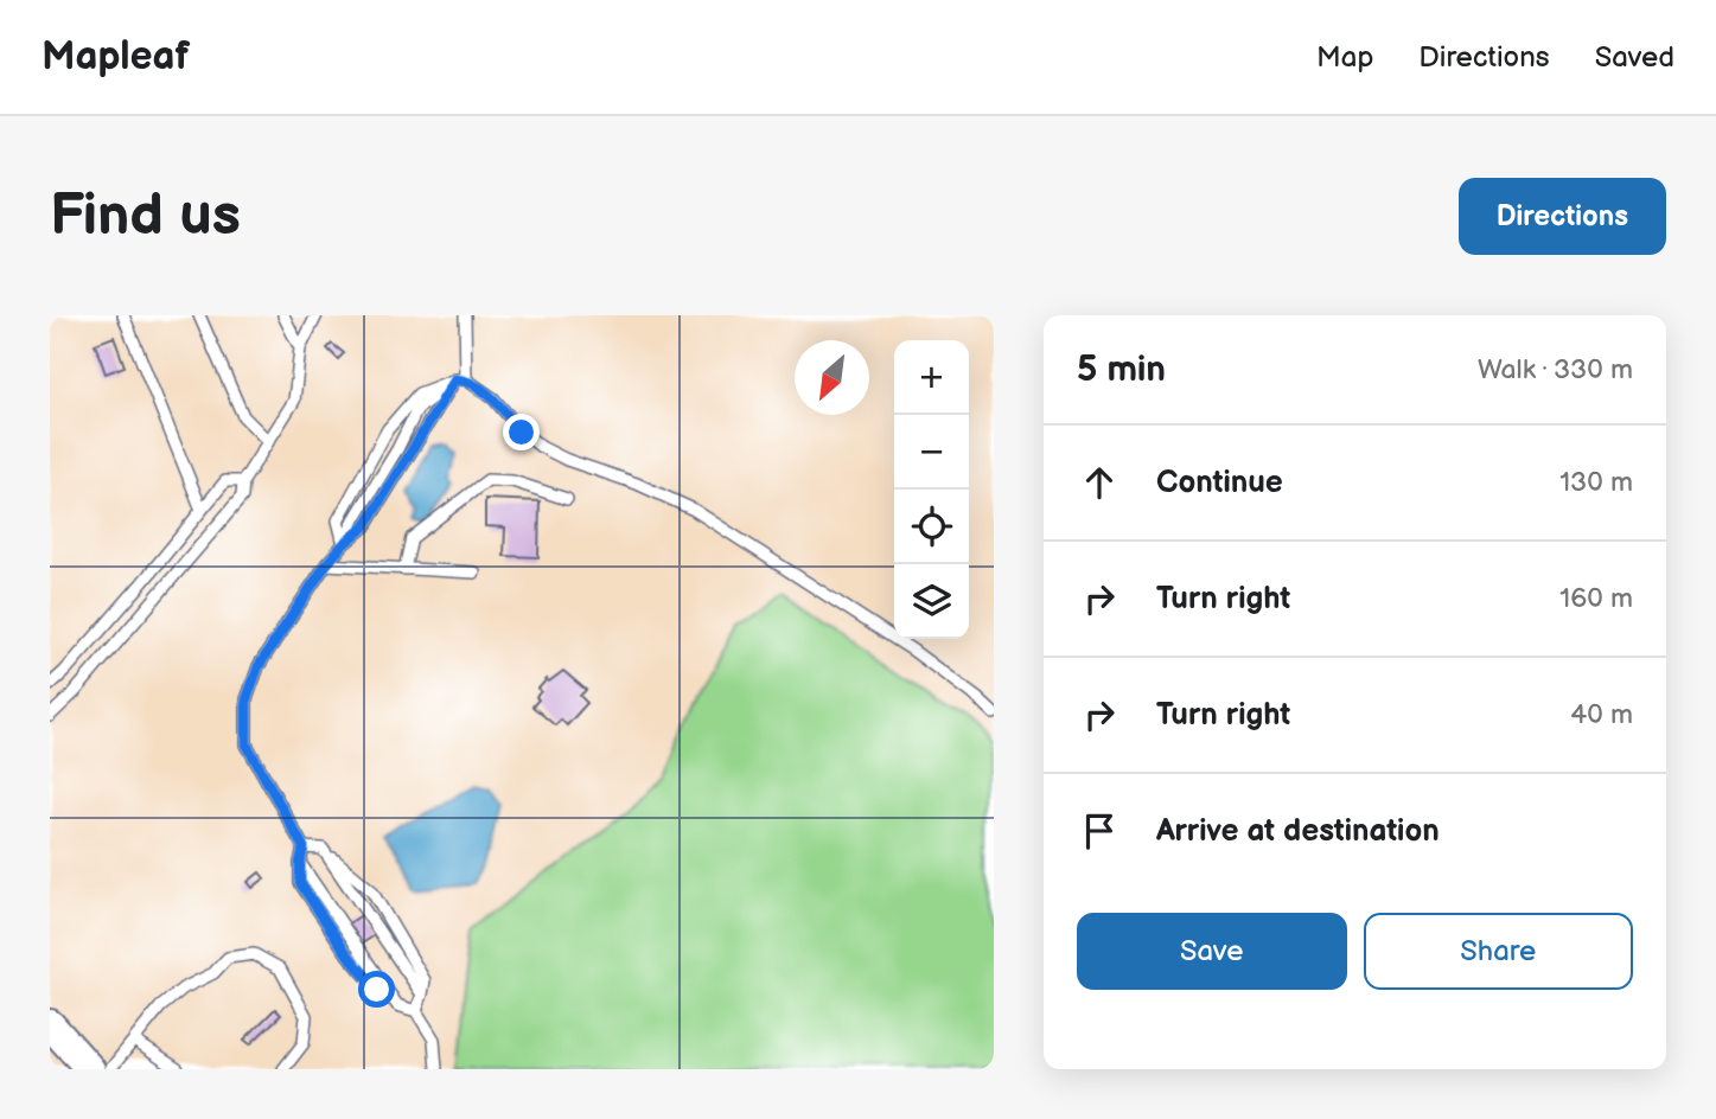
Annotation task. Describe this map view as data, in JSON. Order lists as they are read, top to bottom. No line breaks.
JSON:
{"north":"bottom left","page":{"header":"Mapleaf","nav":["Map","Directions","Saved"],"buttons":["Directions",["Save","Share"]],"title":"Find us","heading":["5 min","Walk · 330 m"],"map_buttons":["+","−"],"list":[["Continue","130 m"],["Turn right","160 m"],["Turn right","40 m"],"Arrive at destination"]}}
